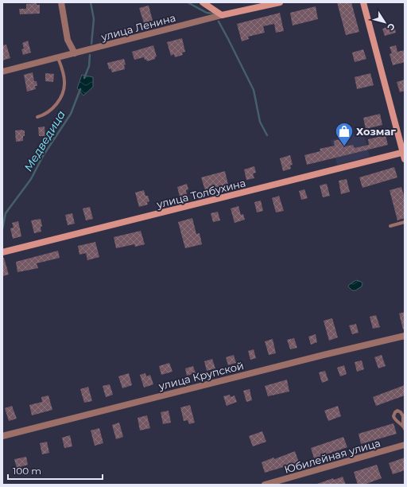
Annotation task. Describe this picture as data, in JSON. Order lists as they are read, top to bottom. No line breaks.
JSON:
{"streets":{"main road":["улица Ленина","улица Толбухина"],"street":["улица Крупской","Юбилейная улица"]},"water":["Медведица"],"places":{"shop":["Хозмаг"]},"scale_bar":"100 m","north":"bottom right"}
